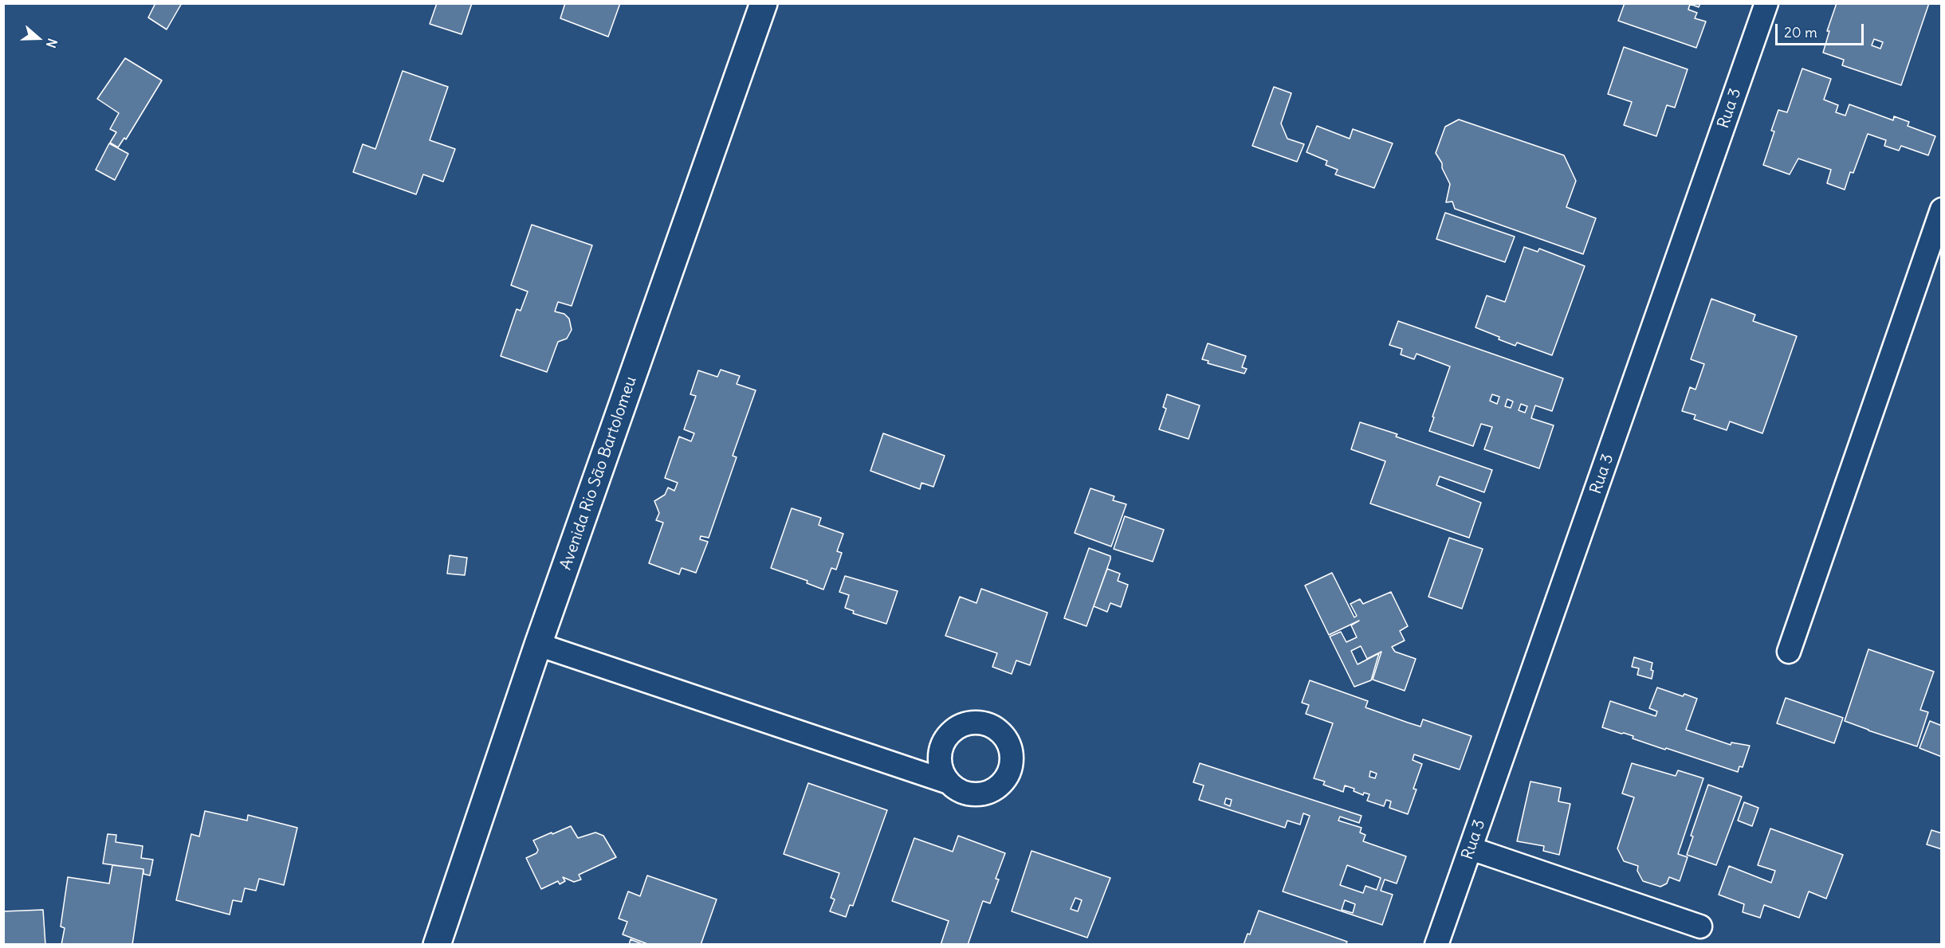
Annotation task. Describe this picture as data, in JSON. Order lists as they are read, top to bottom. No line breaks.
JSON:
{"streets":{"street":["Rua 3","Avenida Rio São Bartolomeu"]},"scale_bar":"20 m","north":"right"}
